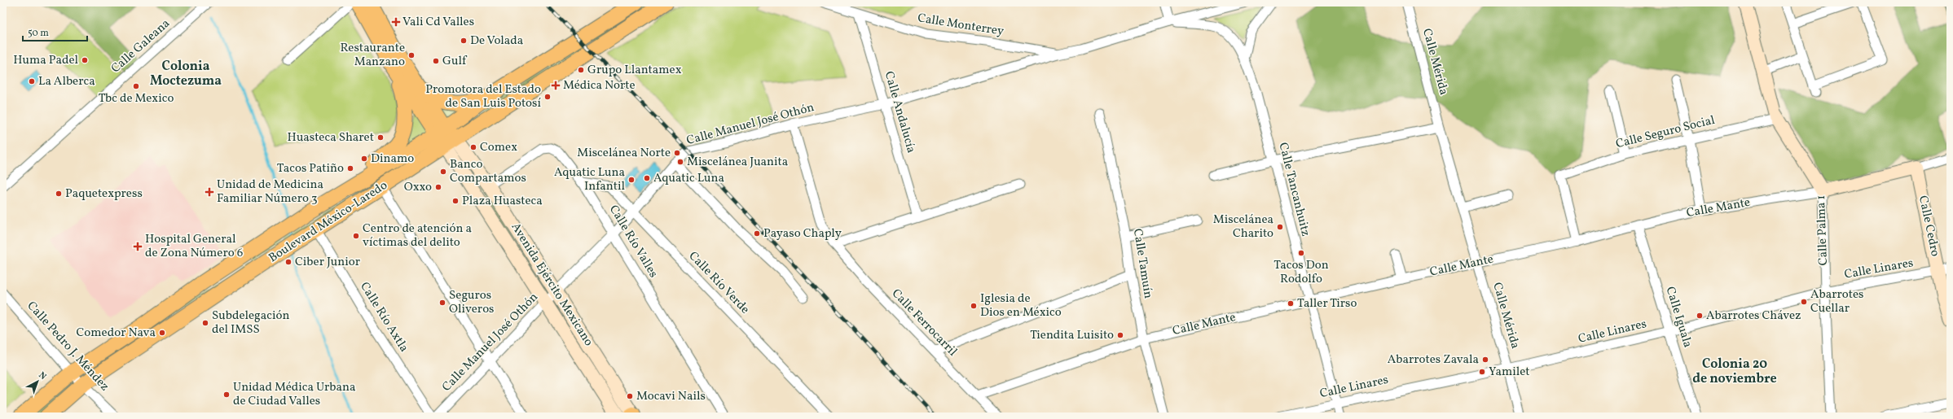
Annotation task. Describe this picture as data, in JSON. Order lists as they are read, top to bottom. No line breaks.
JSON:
{"streets":{"main road":["Calle Mante","Boulevard México-Laredo","Calle Cedro","Calle Palma 1","Avenida Ejército Mexicano"],"street":["Calle Monterrey","Calle Galeana","Calle Mérida","Calle Andalucía","Calle Manuel José Othón","Calle Seguro Social","Calle Tancanhuitz","Calle Río Valles","Calle Tamuín","Calle Linares","Calle Río Verde","Calle Río Axtla","Calle Iguala","Calle Ferrocarril","Calle Pedro J. Méndez"]},"crossings":[["Calle Monterrey","Calle Andalucía"],["Calle Monterrey","Calle Manuel José Othón"],["Calle Mérida","Calle Mante"],["Calle Mérida","Calle Linares"],["Calle Andalucía","Calle Manuel José Othón"],["Calle Manuel José Othón","Calle Tancanhuitz"],["Calle Manuel José Othón","Calle Río Valles"],["Calle Manuel José Othón","Calle Río Verde"],["Calle Manuel José Othón","Avenida Ejército Mexicano"],["Calle Manuel José Othón","Calle Ferrocarril"],["Calle Seguro Social","Calle Mante"],["Calle Seguro Social","Calle Palma 1"],["Calle Tancanhuitz","Calle Mante"],["Calle Tancanhuitz","Calle Linares"],["Calle Mante","Calle Cedro"],["Calle Mante","Calle Palma 1"],["Calle Mante","Calle Tamuín"],["Calle Mante","Calle Iguala"],["Calle Mante","Calle Ferrocarril"],["Boulevard México-Laredo","Avenida Ejército Mexicano"],["Boulevard México-Laredo","Calle Río Axtla"],["Boulevard México-Laredo","Calle Pedro J. Méndez"],["Calle Cedro","Calle Linares"],["Calle Palma 1","Calle Linares"],["Calle Río Valles","Calle Río Verde"],["Calle Río Valles","Avenida Ejército Mexicano"],["Calle Linares","Calle Iguala"]],"districts":["Colonia Moctezuma","Colonia 20 de noviembre"],"places":{"health":["Vali Cd Valles","Médica Norte","Unidad de Medicina Familiar Número 3","Hospital General de Zona Número 6"],"other":["De Volada","Restaurante Manzano","Huma Padel","Gulf","Grupo Llantamex","La Alberca","Tbc de Mexico","Promotora del Estado de San Luis Potosí","Huasteca Sharet","Comex","Miscelánea Norte","Dinamo","Miscelánea Juanita","Tacos Patiño","Banco Compartamos","Aquatic Luna","Aquatic Luna Infantil","Oxxo","Paquetexpress","Plaza Huasteca","Miscelánea Charito","Payaso Chaply","Centro de atención a víctimas del delito","Tacos Don Rodolfo","Ciber Junior","Abarrotes Cuellar","Seguros Oliveros","Taller Tirso","Iglesia de Dios en México","Abarrotes Chávez","Subdelegación del IMSS","Comedor Nava","Tiendita Luisito","Abarrotes Zavala","Yamilet","Unidad Médica Urbana de Ciudad Valles","Mocavi Nails"]},"scale_bar":"50 m","north":"top right"}
